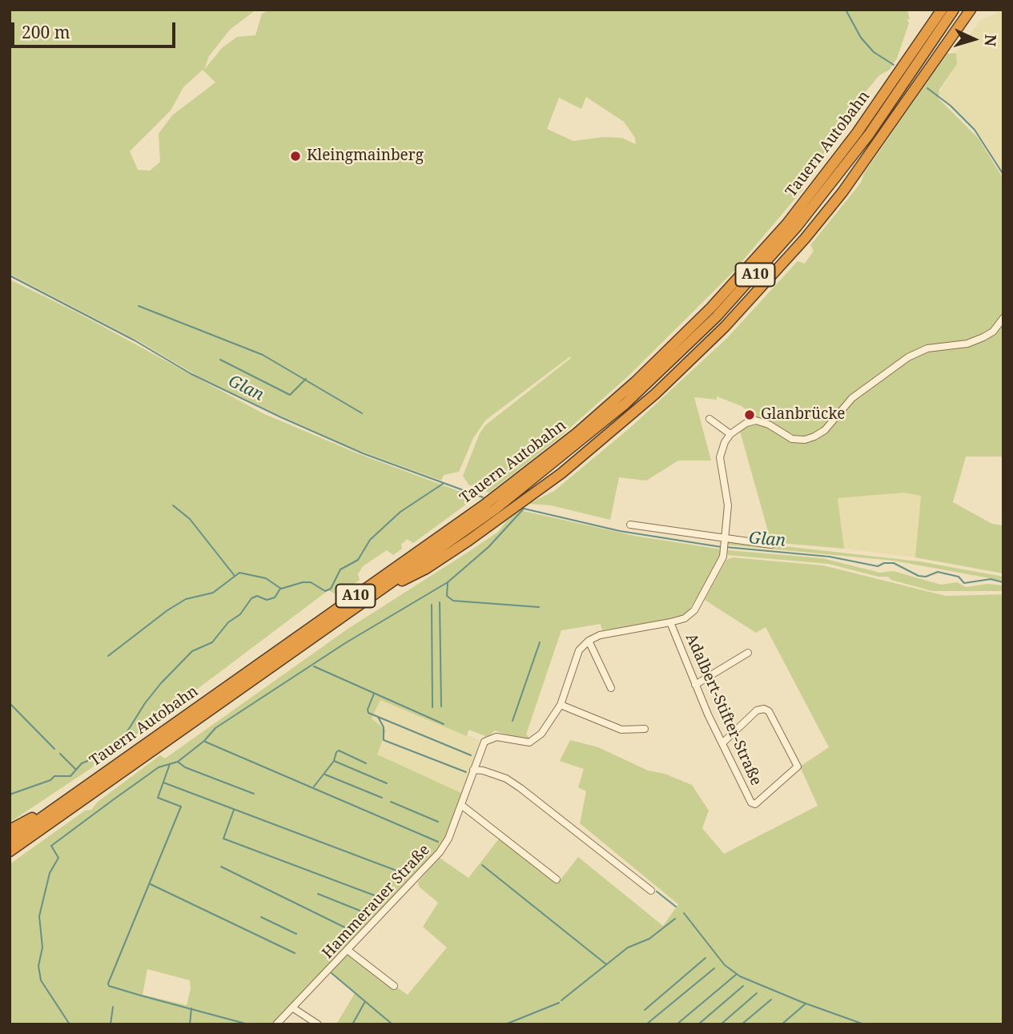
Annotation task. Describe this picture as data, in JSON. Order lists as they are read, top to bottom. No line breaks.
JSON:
{"streets":{"highway":["Tauern Autobahn","A10"],"street":["Adalbert-Stifter-Straße","Hammerauer Straße"]},"crossings":[["Tauern Autobahn","A10"]],"water":["Glan"],"places":["Kleingmainberg","Glanbrücke"],"scale_bar":"200 m","north":"right"}
